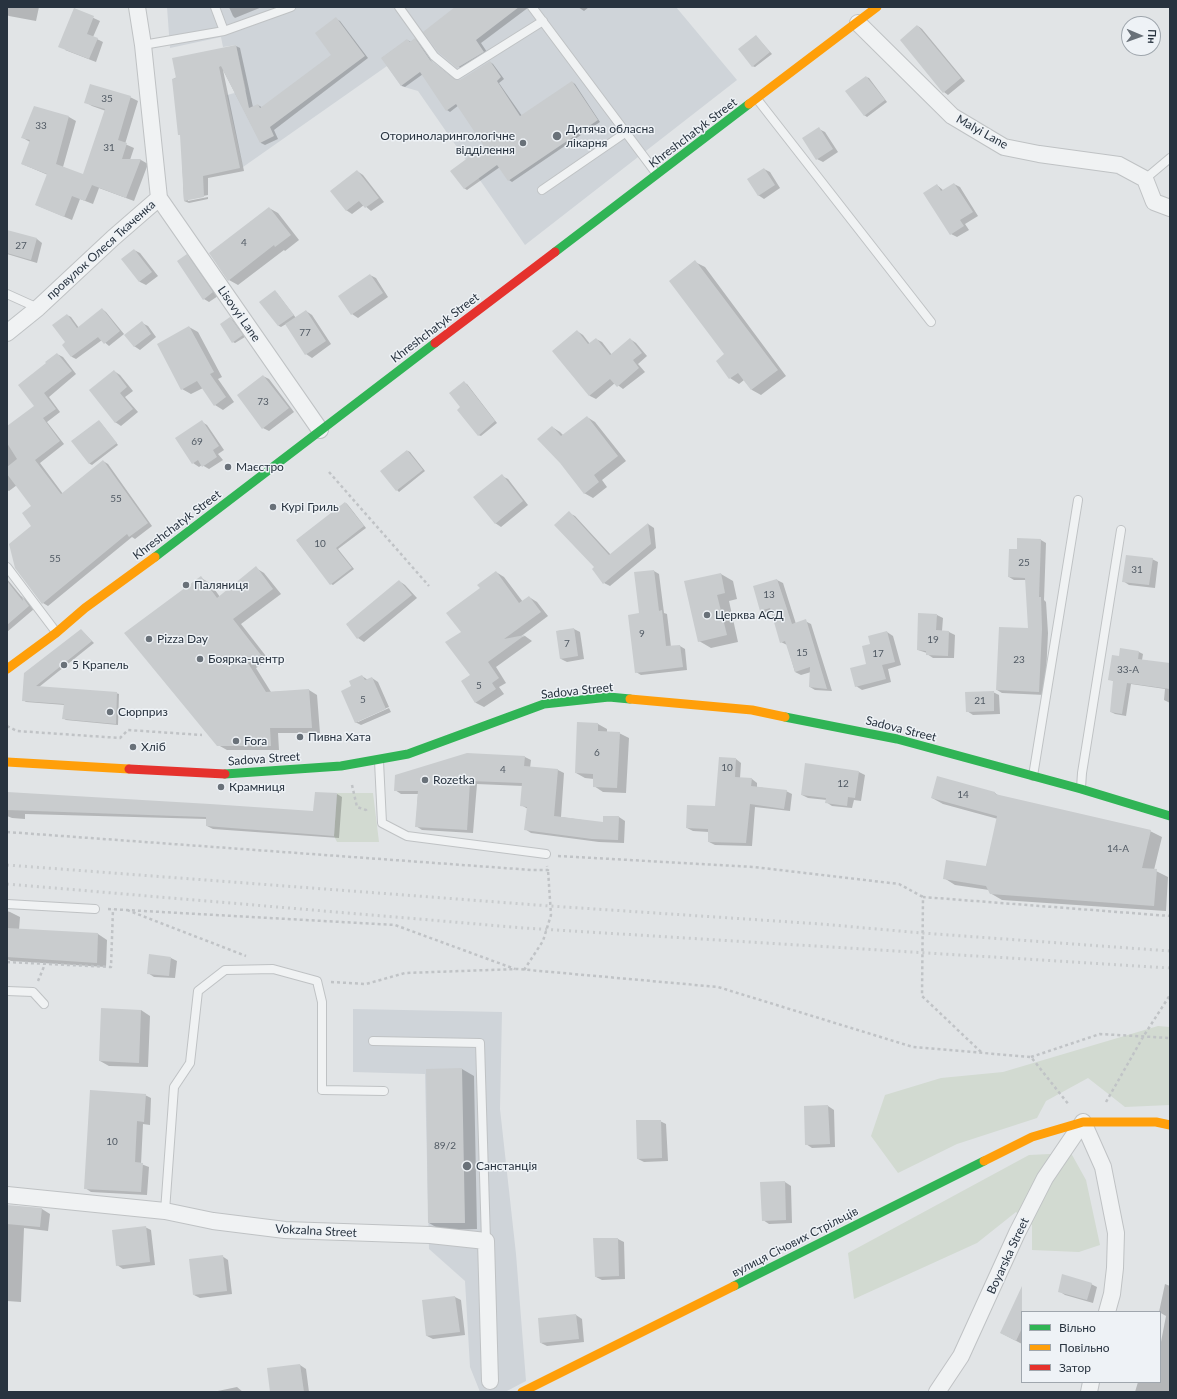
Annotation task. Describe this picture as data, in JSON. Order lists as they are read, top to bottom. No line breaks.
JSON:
{"streets":{"street":["Malyi Lane","Khreshchatyk Street","провулок Олеся Ткаченка","Lisovyi Lane","Sadova Street","Vokzalna Street","вулиця Січових Стрільців","Boyarska Street"]},"crossings":[["Malyi Lane","Khreshchatyk Street"],["Khreshchatyk Street","Lisovyi Lane"],["провулок Олеся Ткаченка","Lisovyi Lane"],["вулиця Січових Стрільців","Boyarska Street"]],"places":["Дитяча обласна лікарня","Оториноларингологічне відділення","Маєстро","Курі Гриль","Паляниця","Церква АСД","Pizza Day","Боярка-центр","5 Крапель","Сюрприз","Пивна Хата","Fora","Хліб","Rozetka","Крамниця","Санстанція"],"house_numbers":["35","33","31","4","27","77","73","69","55","10","55","25","31","13","9","19","7","15","17","23","33-А","5","5","21","6","10","4","12","14","14-А","10","89/2"],"legend":["Вільно","Повільно","Затор"],"north":"right"}
